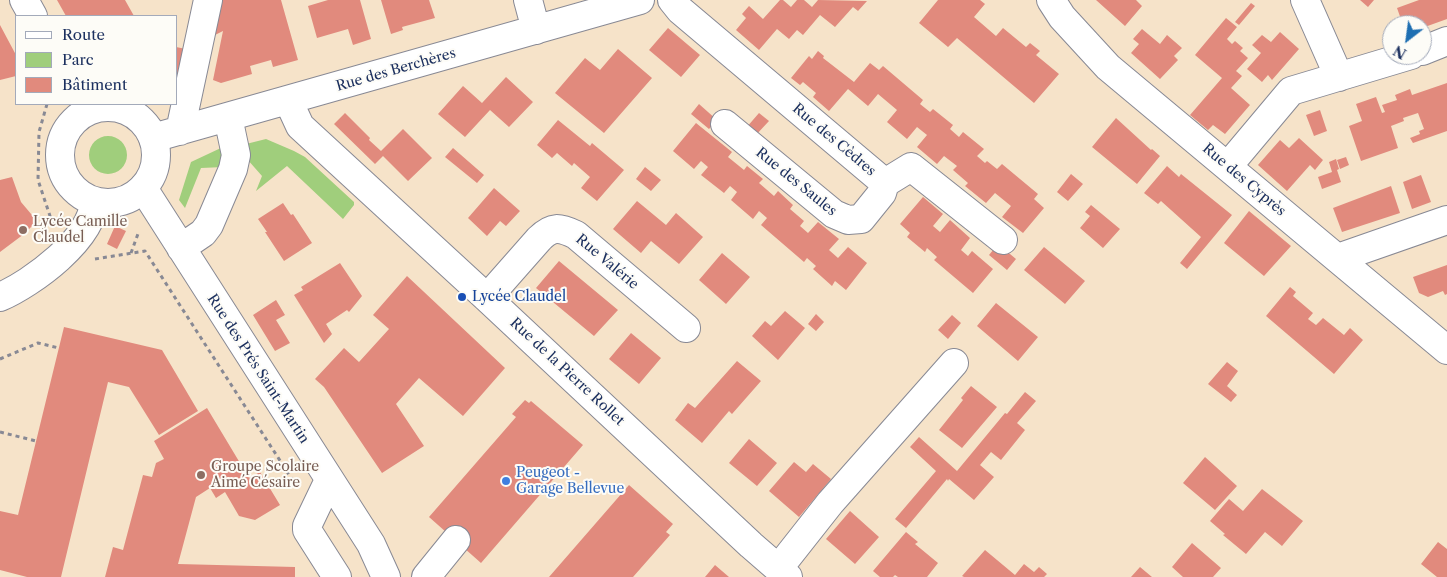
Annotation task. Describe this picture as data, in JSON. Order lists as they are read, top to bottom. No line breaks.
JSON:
{"streets":{"street":["Rue des Berchères","Rue des Cèdres","Rue des Cyprès","Rue des Saules","Rue Valérie","Rue des Prés Saint-Martin","Rue de la Pierre Rollet"]},"crossings":[["Rue des Berchères","Rue des Prés Saint-Martin"],["Rue des Berchères","Rue de la Pierre Rollet"],["Rue des Cèdres","Rue des Saules"],["Rue Valérie","Rue de la Pierre Rollet"]],"places":["Lycée Camille Claudel","Lycée Claudel","Groupe Scolaire Aimé Césaire","Peugeot - Garage Bellevue"],"legend":["Route","Parc","Bâtiment"],"north":"bottom left"}
